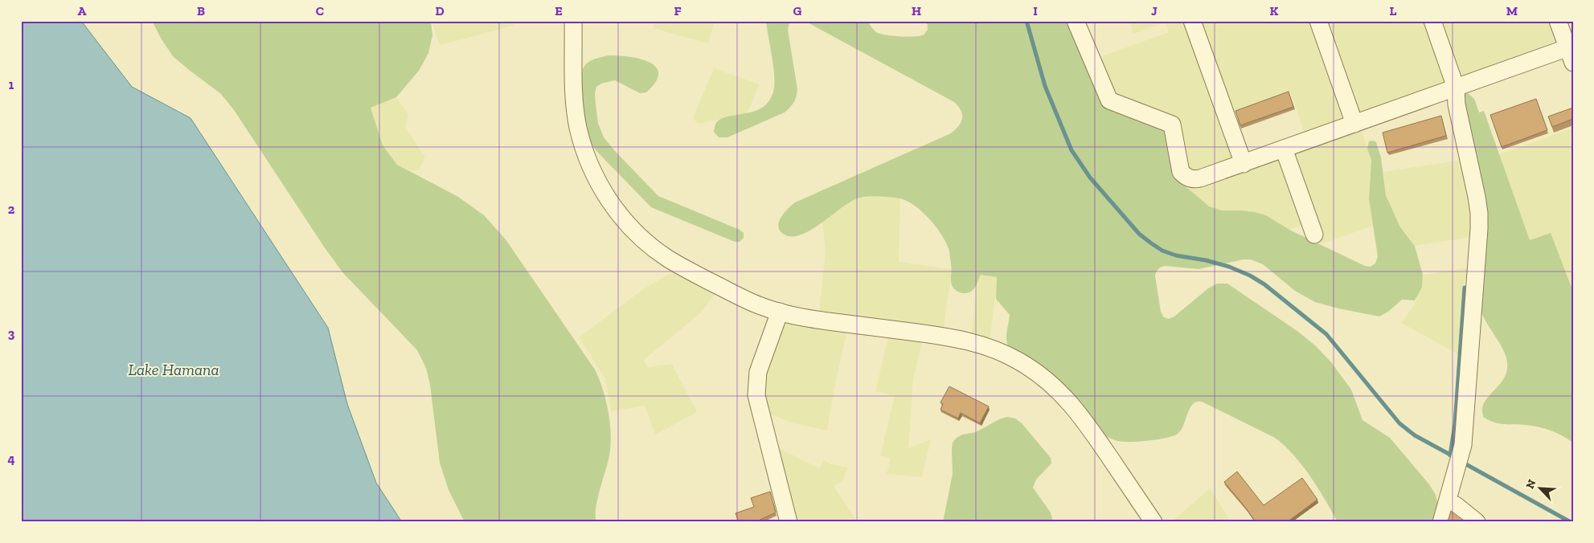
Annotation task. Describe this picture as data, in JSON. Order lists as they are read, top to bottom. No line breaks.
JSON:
{"water":["Lake Hamana"],"north":"top left","grid":{"columns":["A","B","C","D","E","F","G","H","I","J","K","L","M"],"rows":["1","2","3","4"]}}
